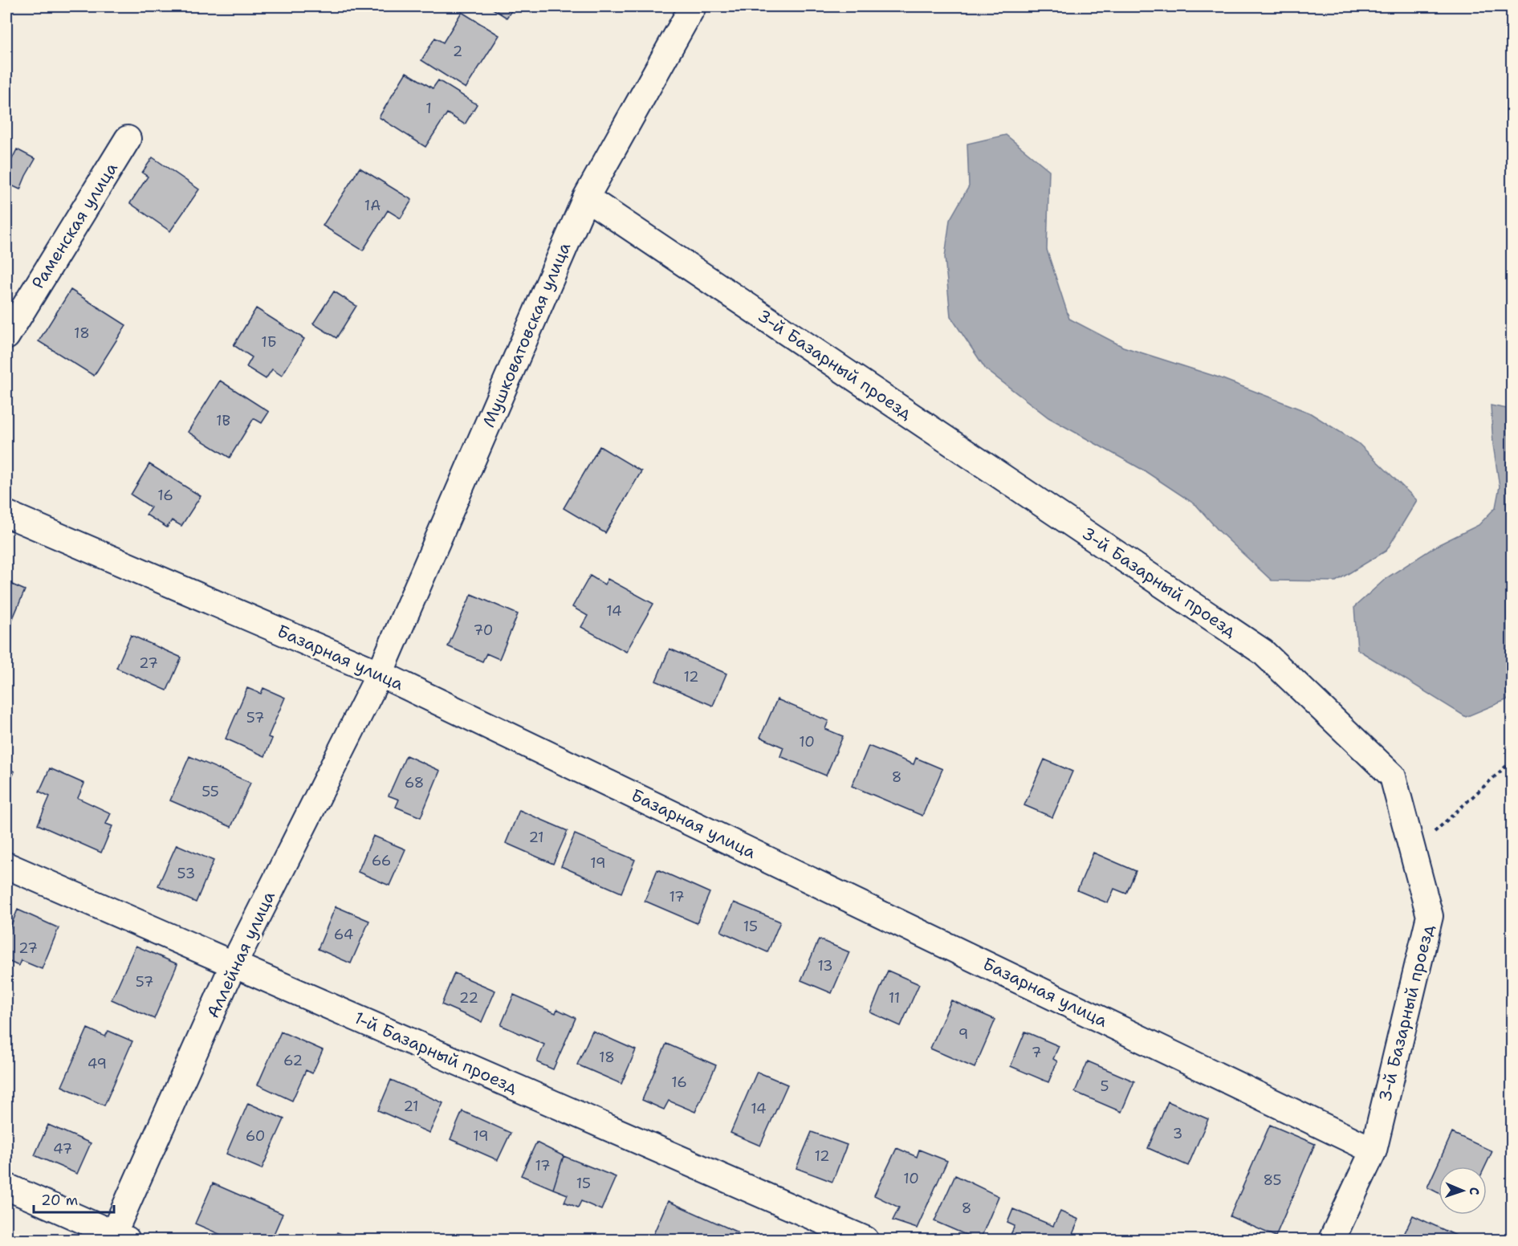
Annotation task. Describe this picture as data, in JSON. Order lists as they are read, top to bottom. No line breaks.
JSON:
{"streets":{"street":["Раменская улица","Мушковатовская улица","3-й Базарный проезд","Базарная улица","Аллейная улица","1-й Базарный проезд"]},"crossings":[["Мушковатовская улица","3-й Базарный проезд"],["Мушковатовская улица","Базарная улица"],["Мушковатовская улица","Аллейная улица"],["3-й Базарный проезд","Базарная улица"],["Базарная улица","Аллейная улица"],["Аллейная улица","1-й Базарный проезд"]],"house_numbers":["2","1","1А","18","1Б","1В","16","14","70","27","12","57","10","8","68","55","21","66","19","53","17","15","64","27","13","57","22","11","9","7","18","62","49","16","5","21","14","3","60","19","47","12","17","10","85","15","8"],"scale_bar":"20 m","north":"right"}
